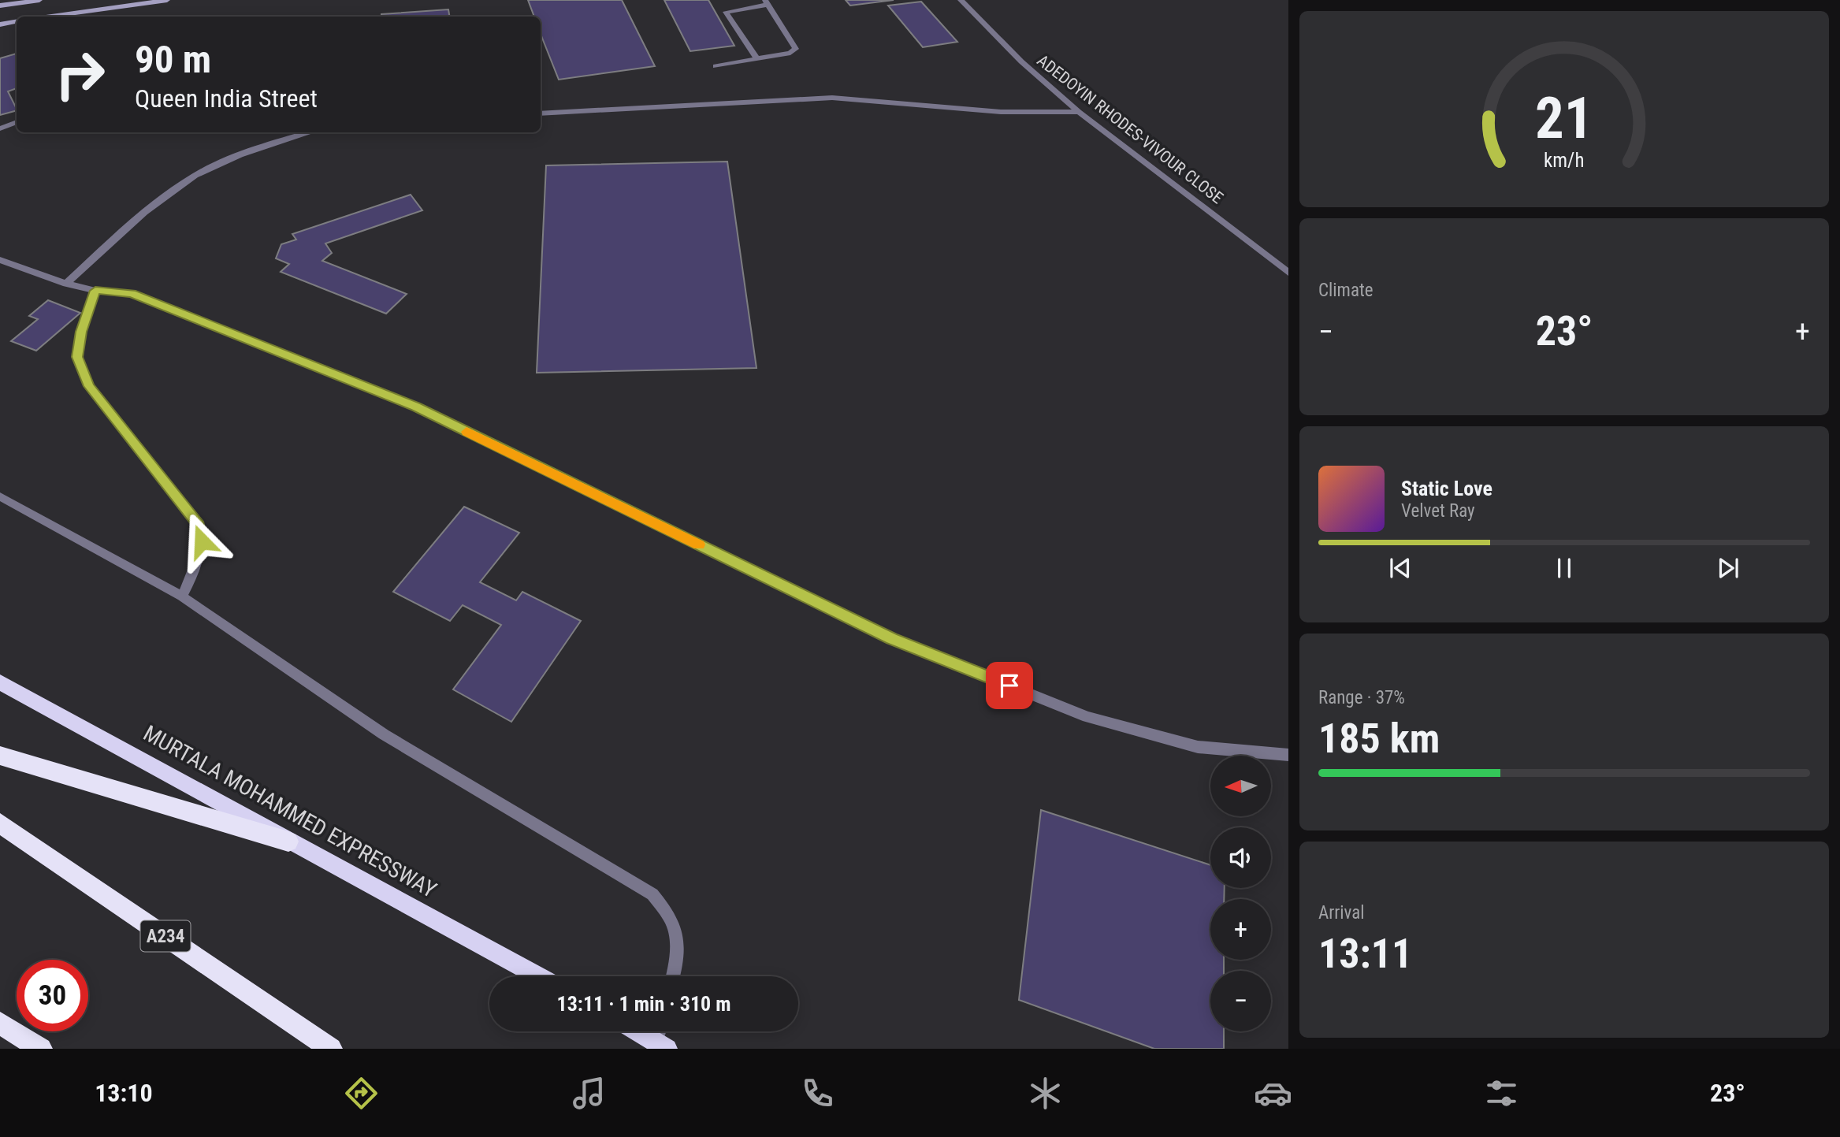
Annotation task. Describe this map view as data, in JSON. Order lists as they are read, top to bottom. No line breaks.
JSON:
{"streets":{"highway":["MURTALA MOHAMMED EXPRESSWAY","A234"],"street":["ADEDOYIN RHODES-VIVOUR CLOSE"]},"north":"left","page":{"turn":["90 m","Queen India Street"],"tile":["Climate",["Range · 37%","185 km"],["Arrival","13:11"]],"heat":["−","23°","+"],"song":["Static Love","Velvet Ray"],"map_buttons":["+","−"],"limit":"30","trip":"13:11 · 1 min · 310 m","tabs":["13:10","23°"],"gauge":["21","km/h"]}}
